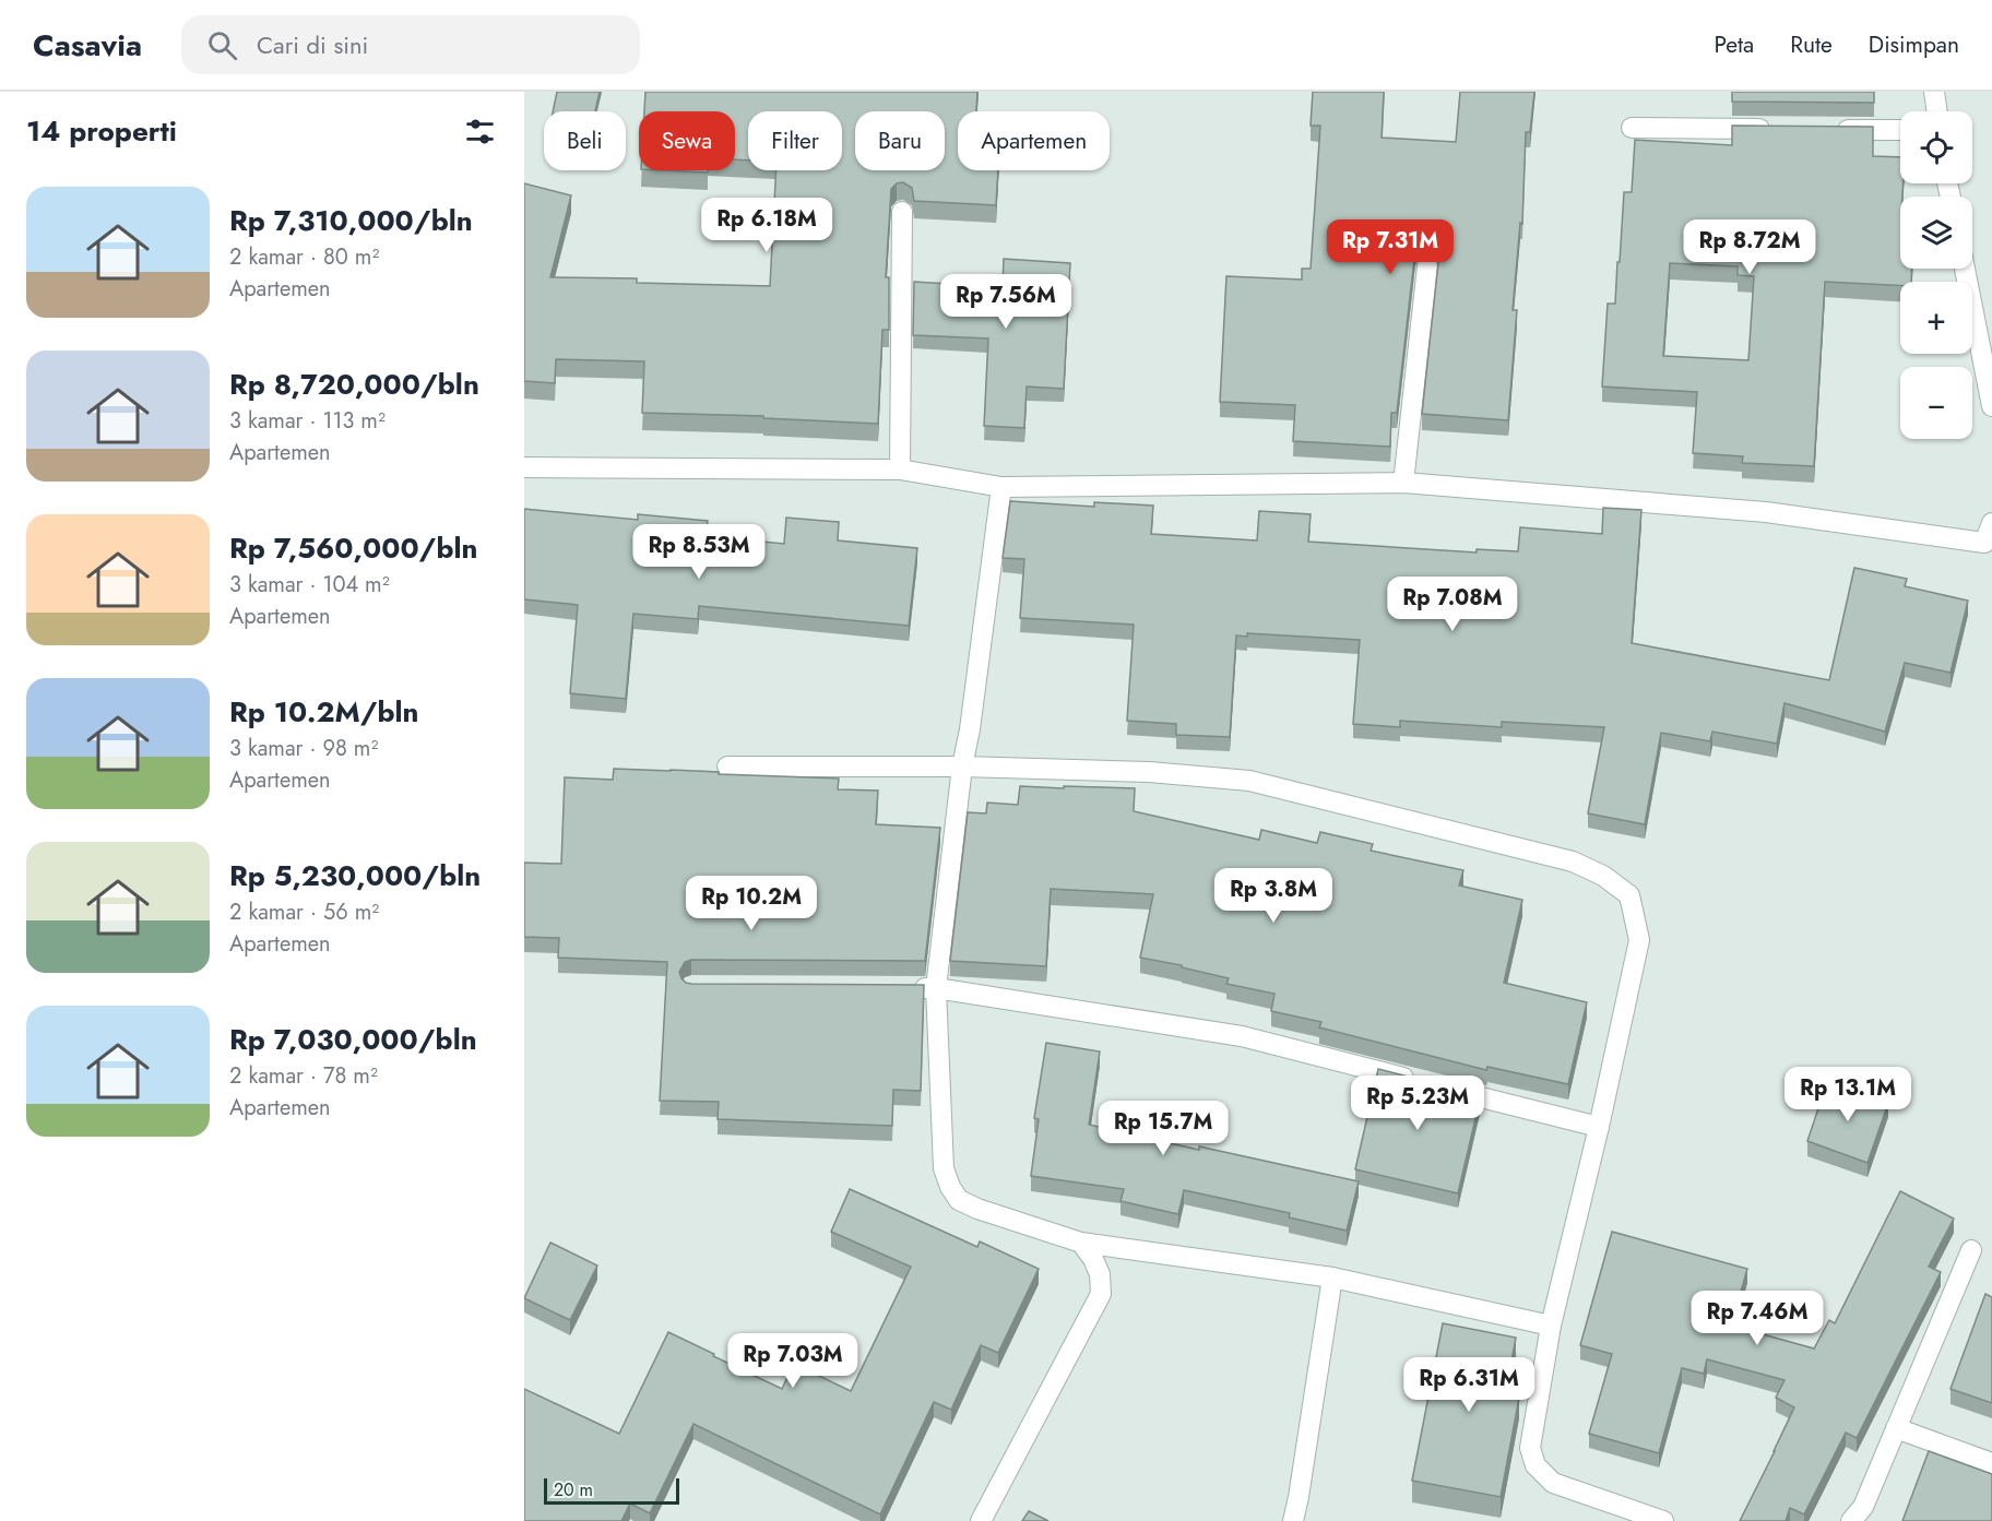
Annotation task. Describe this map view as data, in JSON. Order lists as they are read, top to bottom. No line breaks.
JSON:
{"scale_bar":"20 m","page":{"header":"Casavia","search":"Cari di sini","nav":["Peta","Rute","Disimpan"],"heading":"14 properti","map_buttons":["+","−"],"chip":["Beli","Sewa","Filter","Baru","Apartemen"],"list":[{"name":"Rp 7,310,000/bln","note":"2 kamar · 80 m² · Apartemen"},{"name":"Rp 8,720,000/bln","note":"3 kamar · 113 m² · Apartemen"},{"name":"Rp 7,560,000/bln","note":"3 kamar · 104 m² · Apartemen"},{"name":"Rp 10.2M/bln","note":"3 kamar · 98 m² · Apartemen"},{"name":"Rp 5,230,000/bln","note":"2 kamar · 56 m² · Apartemen"},{"name":"Rp 7,030,000/bln","note":"2 kamar · 78 m² · Apartemen"}],"price":["Rp 6.18M","Rp 7.31M","Rp 8.72M","Rp 7.56M","Rp 8.53M","Rp 7.08M","Rp 3.8M","Rp 10.2M","Rp 13.1M","Rp 5.23M","Rp 15.7M","Rp 7.46M","Rp 7.03M","Rp 6.31M"],"scale":"20 m"}}
